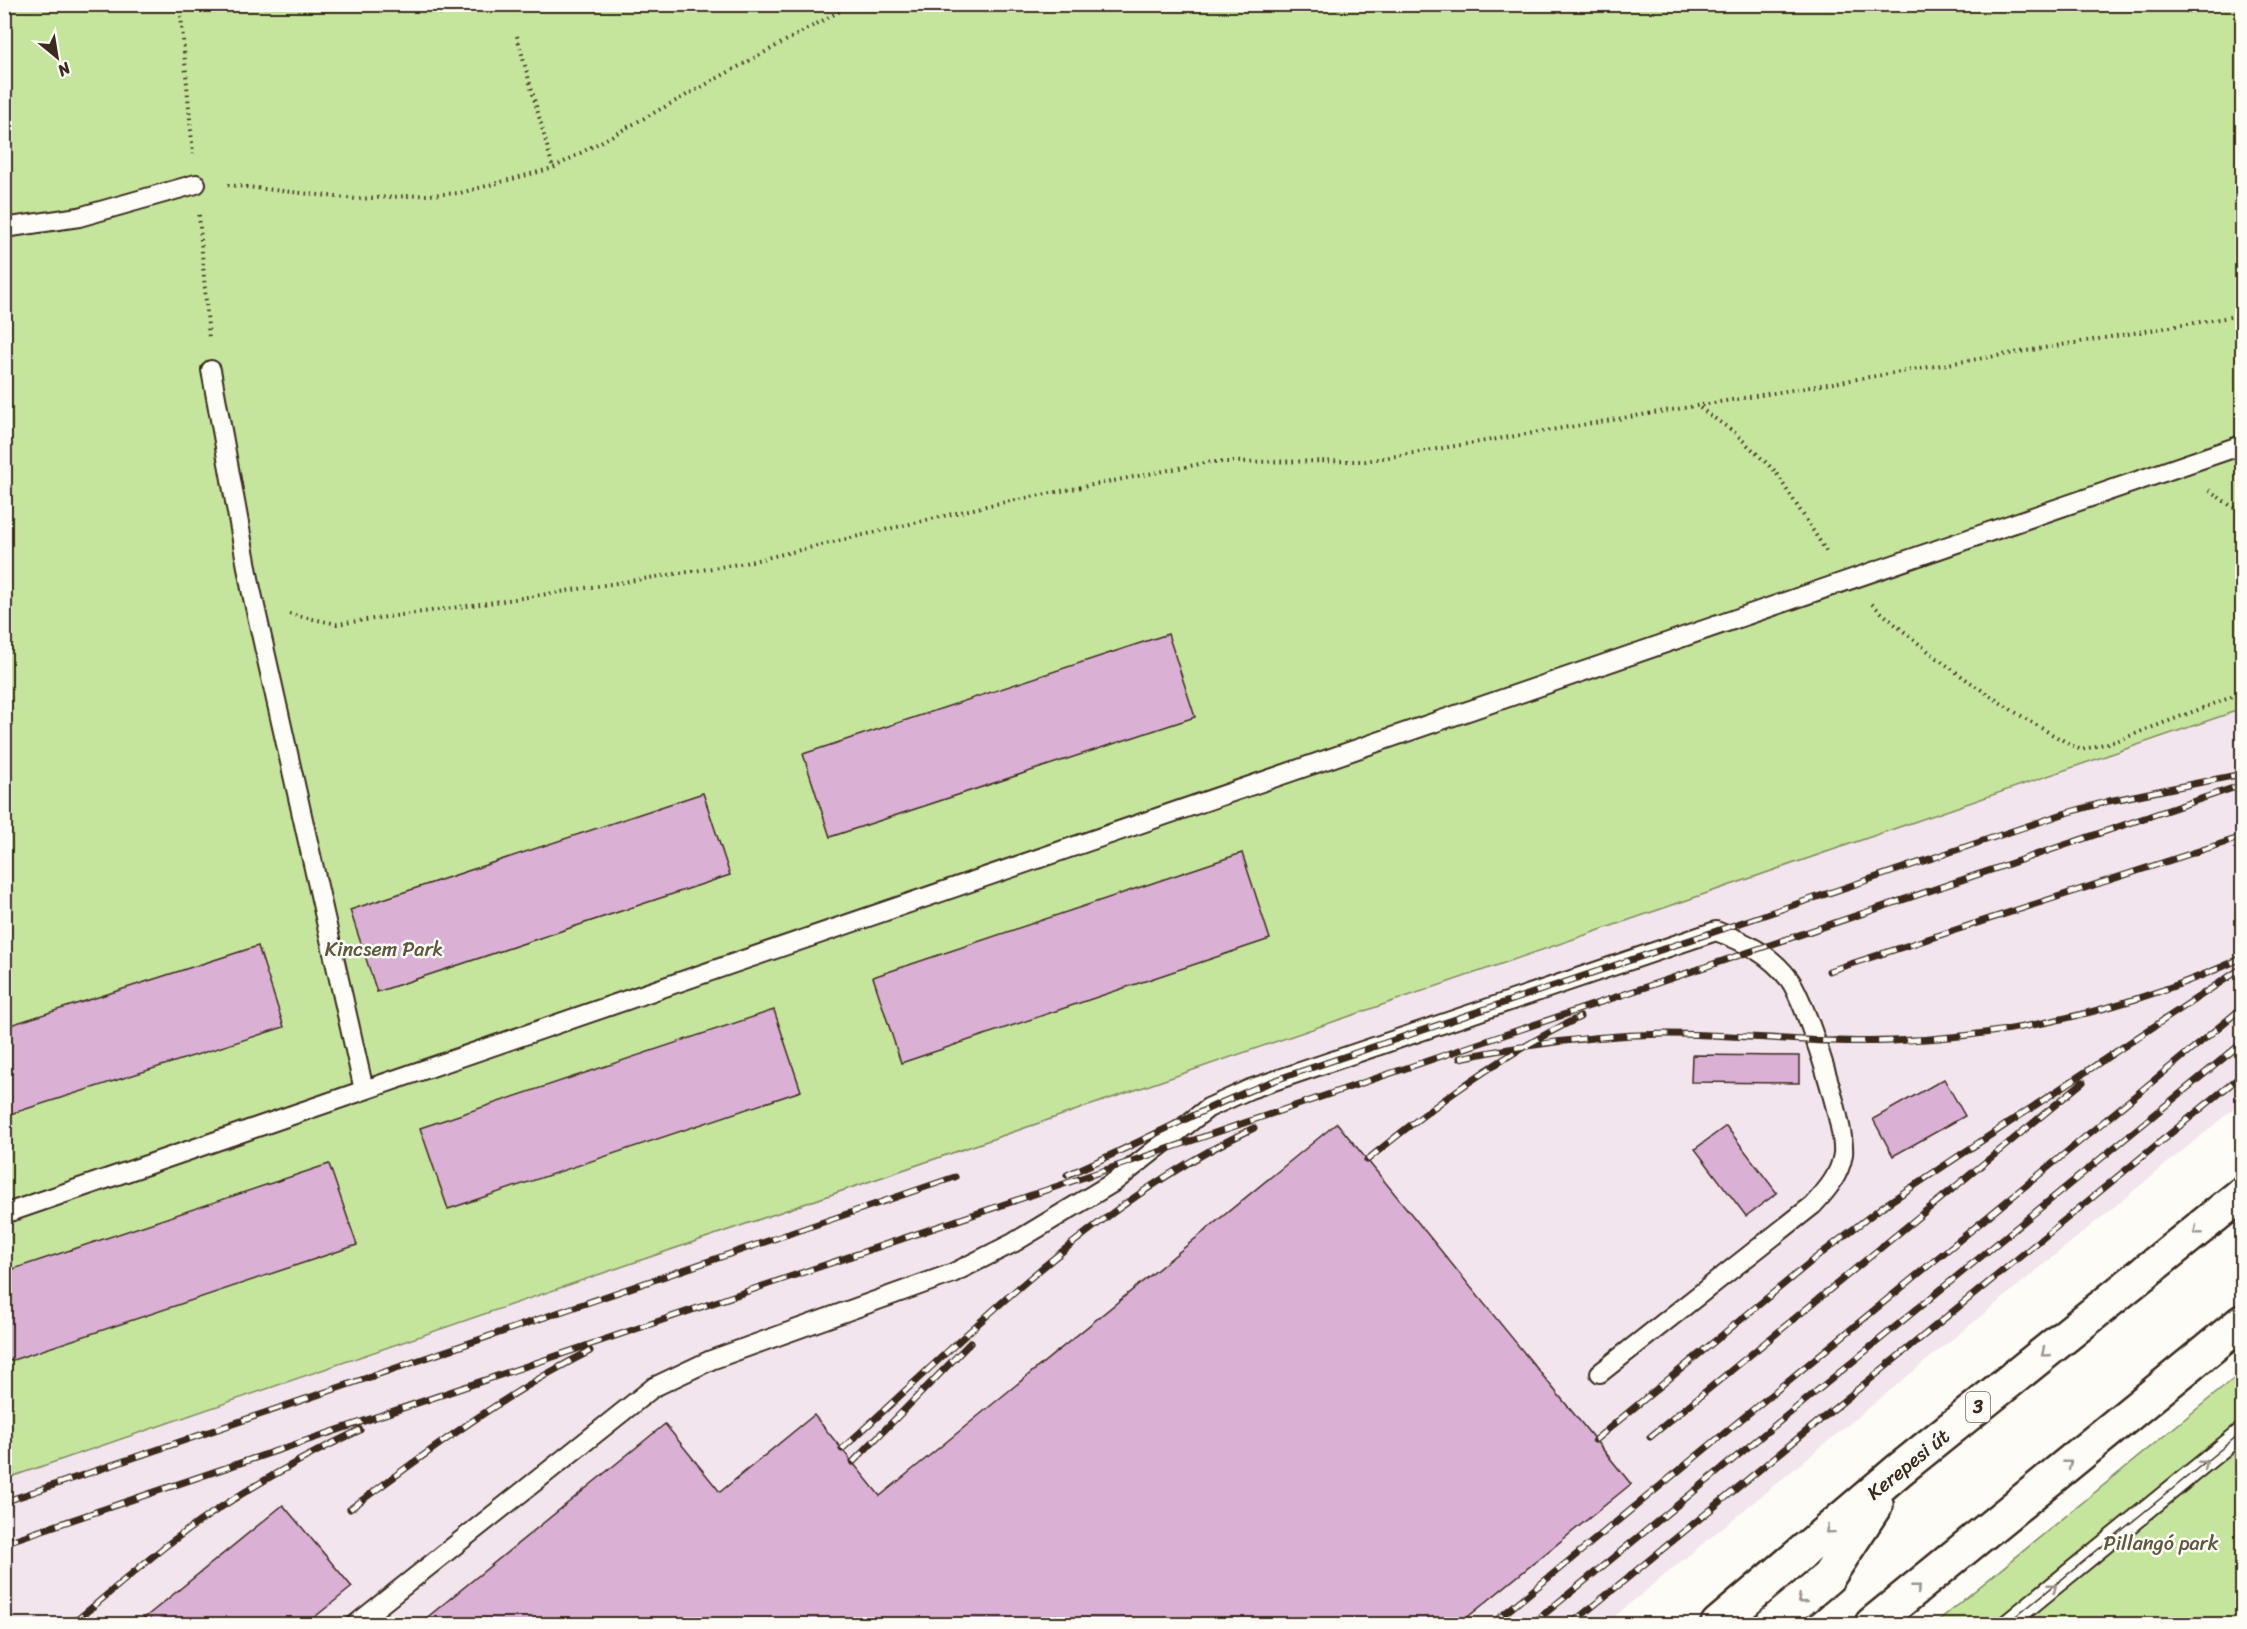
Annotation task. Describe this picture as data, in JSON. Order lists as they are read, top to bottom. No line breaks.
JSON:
{"streets":{"main road":["3","Kerepesi út"]},"parks":["Kincsem Park","Pillangó park"],"north":"bottom right"}
